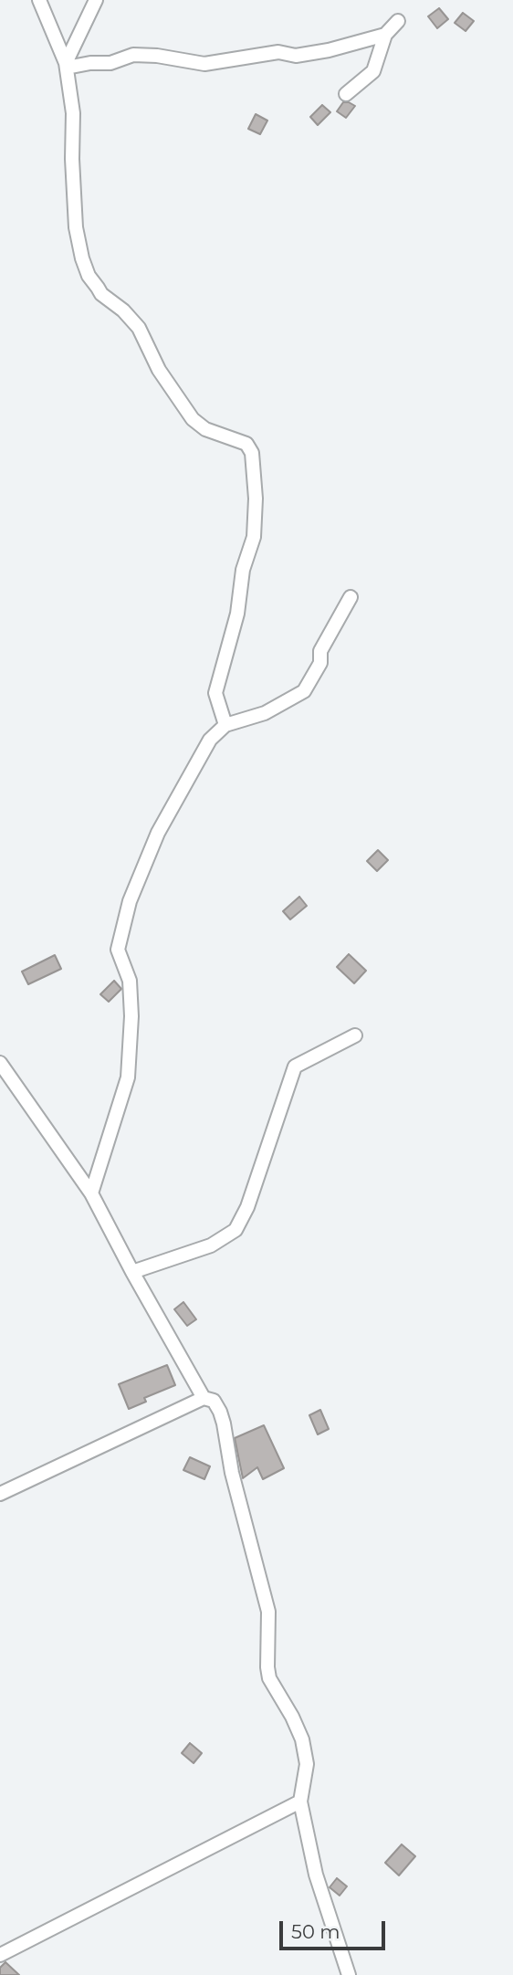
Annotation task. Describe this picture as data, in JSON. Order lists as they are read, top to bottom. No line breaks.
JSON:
{"scale_bar":"50 m"}
